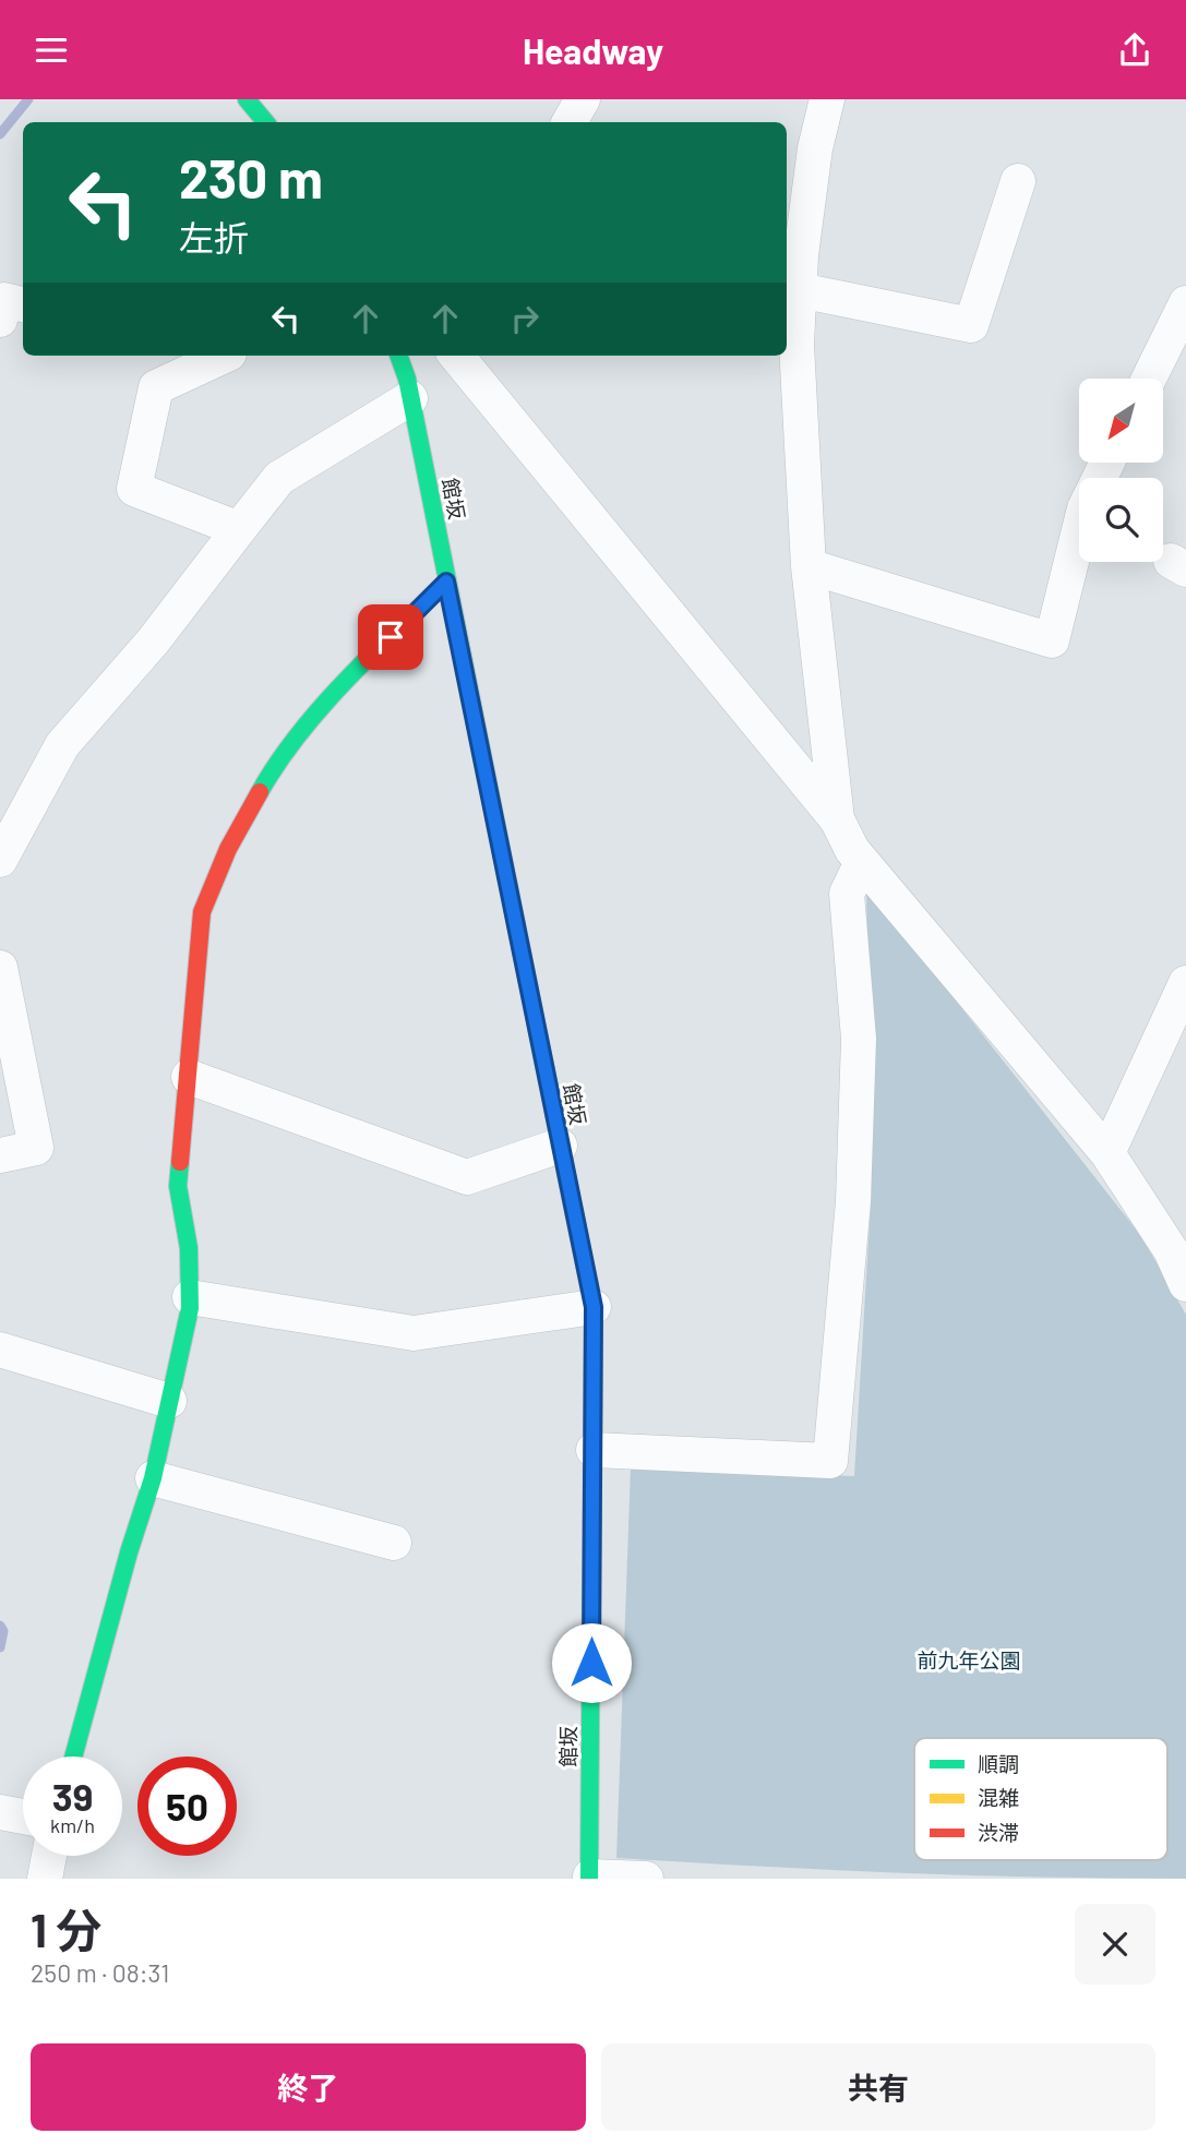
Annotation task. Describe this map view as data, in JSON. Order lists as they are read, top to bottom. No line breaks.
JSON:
{"streets":{"main road":["館坂"]},"parks":["前九年公園"],"legend":["順調","混雑","渋滞"],"north":"bottom left","page":{"header":"Headway","turn":["230 m","左折"],"speed":"39 km/h","limit":"50","heading":["1 分","250 m · 08:31"],"buttons":["終了","共有"]}}
